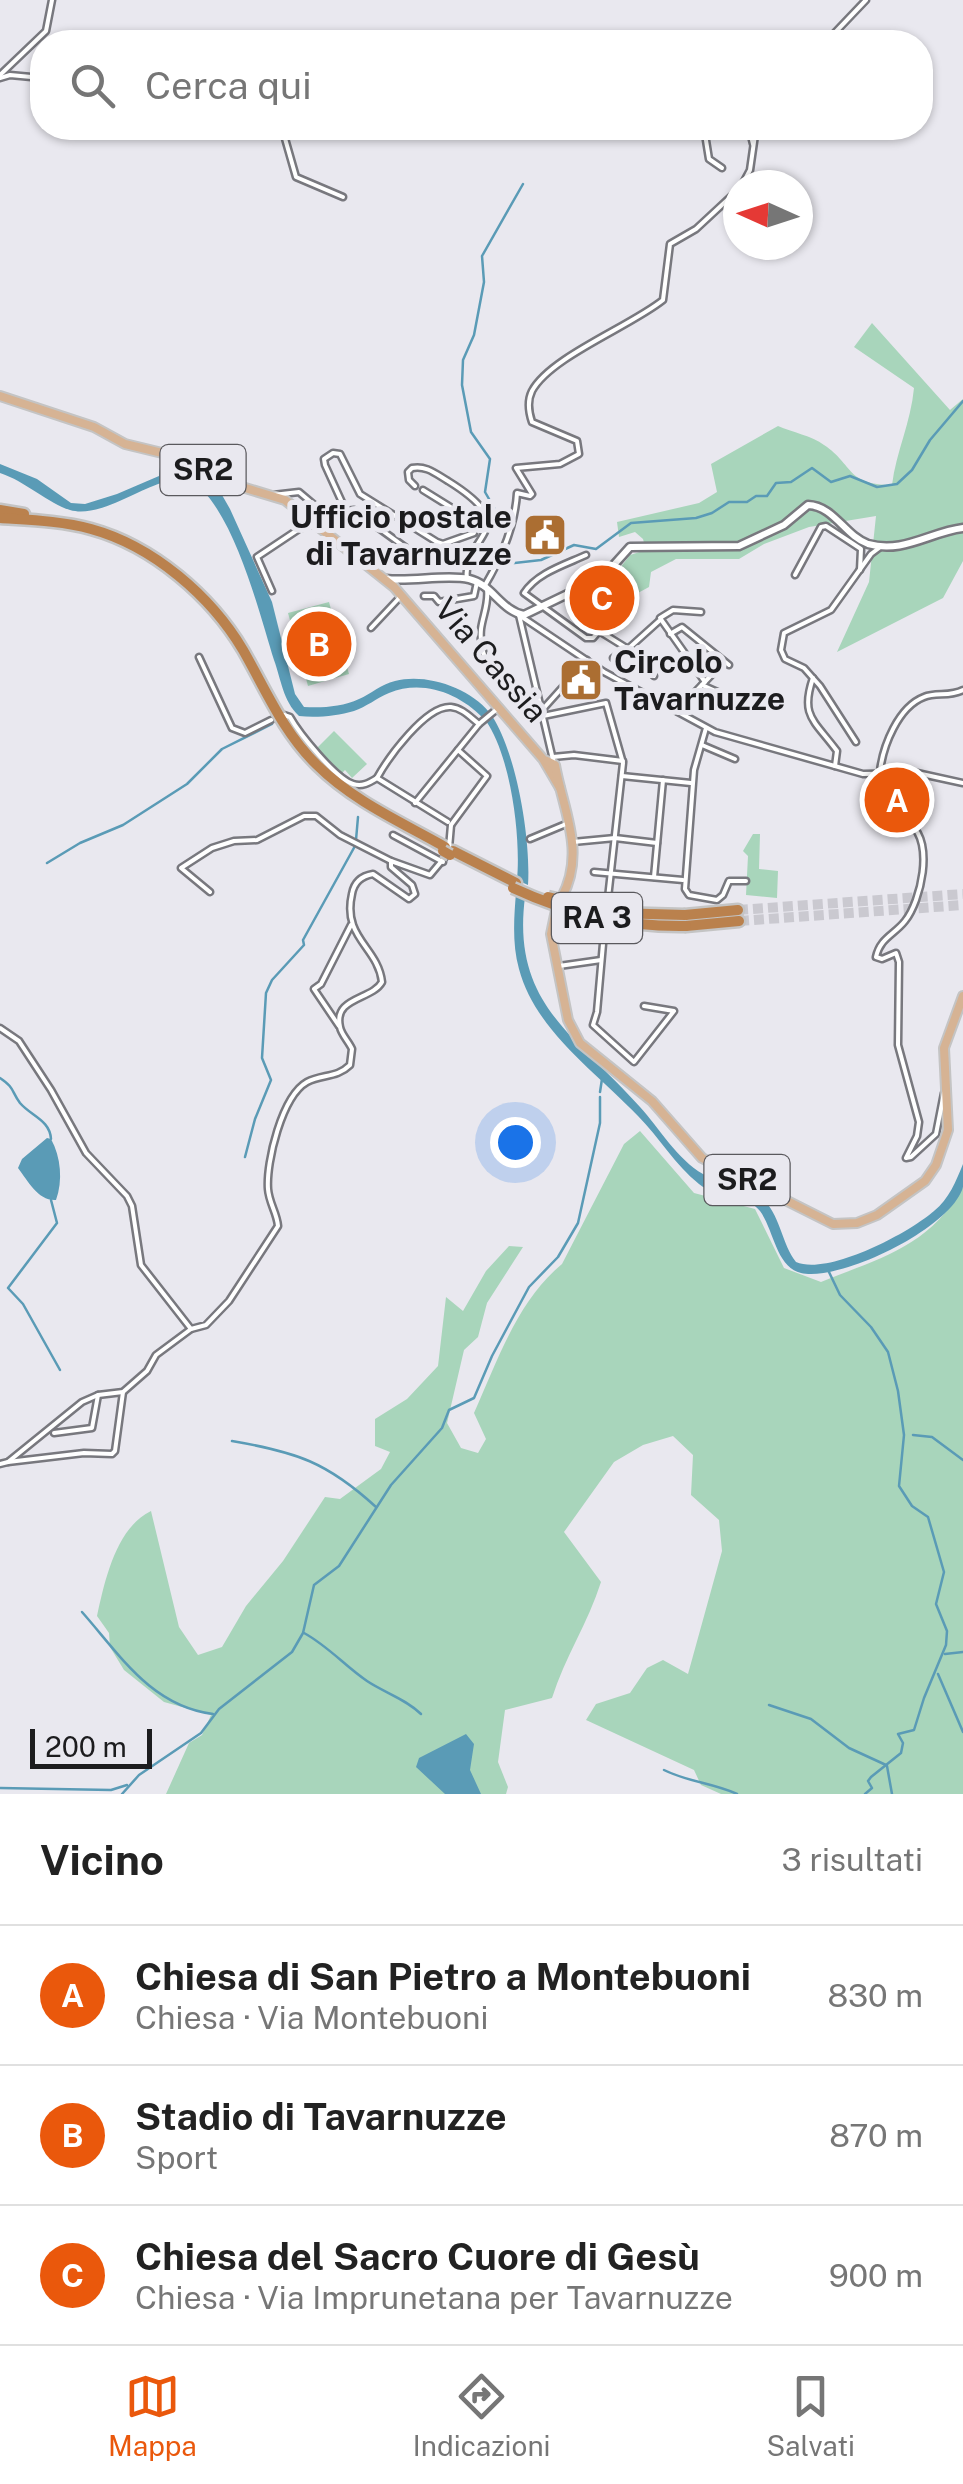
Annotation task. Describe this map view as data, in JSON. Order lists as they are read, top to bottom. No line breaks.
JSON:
{"streets":{"highway":["RA 3"],"main road":["SR2","Via Cassia"]},"places":{"public building":["Ufficio postale di Tavarnuzze","Circolo Tavarnuzze"]},"scale_bar":"200 m","north":"left","page":{"search":"Cerca qui","pins":["C","B","A"],"scale":"200 m","heading":["Vicino","3 risultati"],"list":[{"mark":"A","name":"Chiesa di San Pietro a Montebuoni","note":"Chiesa · Via Montebuoni","value":"830 m"},{"mark":"B","name":"Stadio di Tavarnuzze","note":"Sport","value":"870 m"},{"mark":"C","name":"Chiesa del Sacro Cuore di Gesù","note":"Chiesa · Via Imprunetana per Tavarnuzze","value":"900 m"}],"nav":["Mappa","Indicazioni","Salvati"]}}
